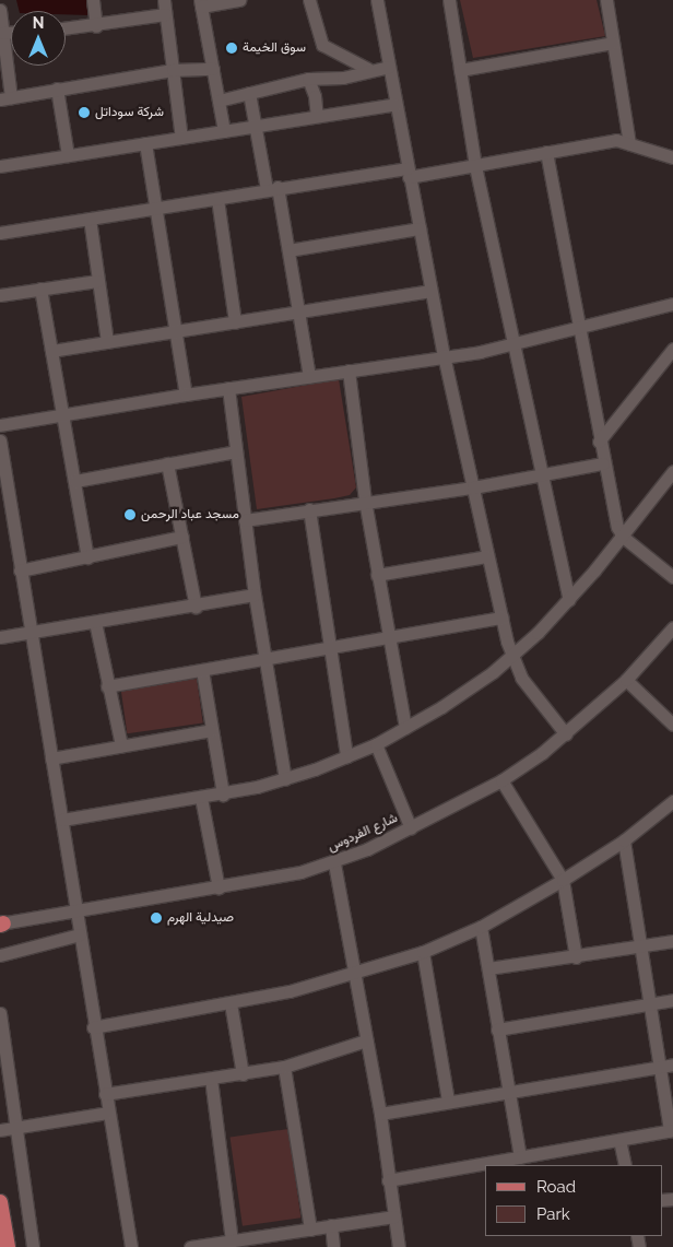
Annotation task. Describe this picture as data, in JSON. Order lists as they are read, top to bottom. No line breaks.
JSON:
{"streets":{"street":["شارع الفردوس"]},"places":["سوق الخيمة","شركة سوداتل","مسجد عباد الرحمن","صيدلية الهرم"],"legend":["Road","Park"],"north":"top"}
